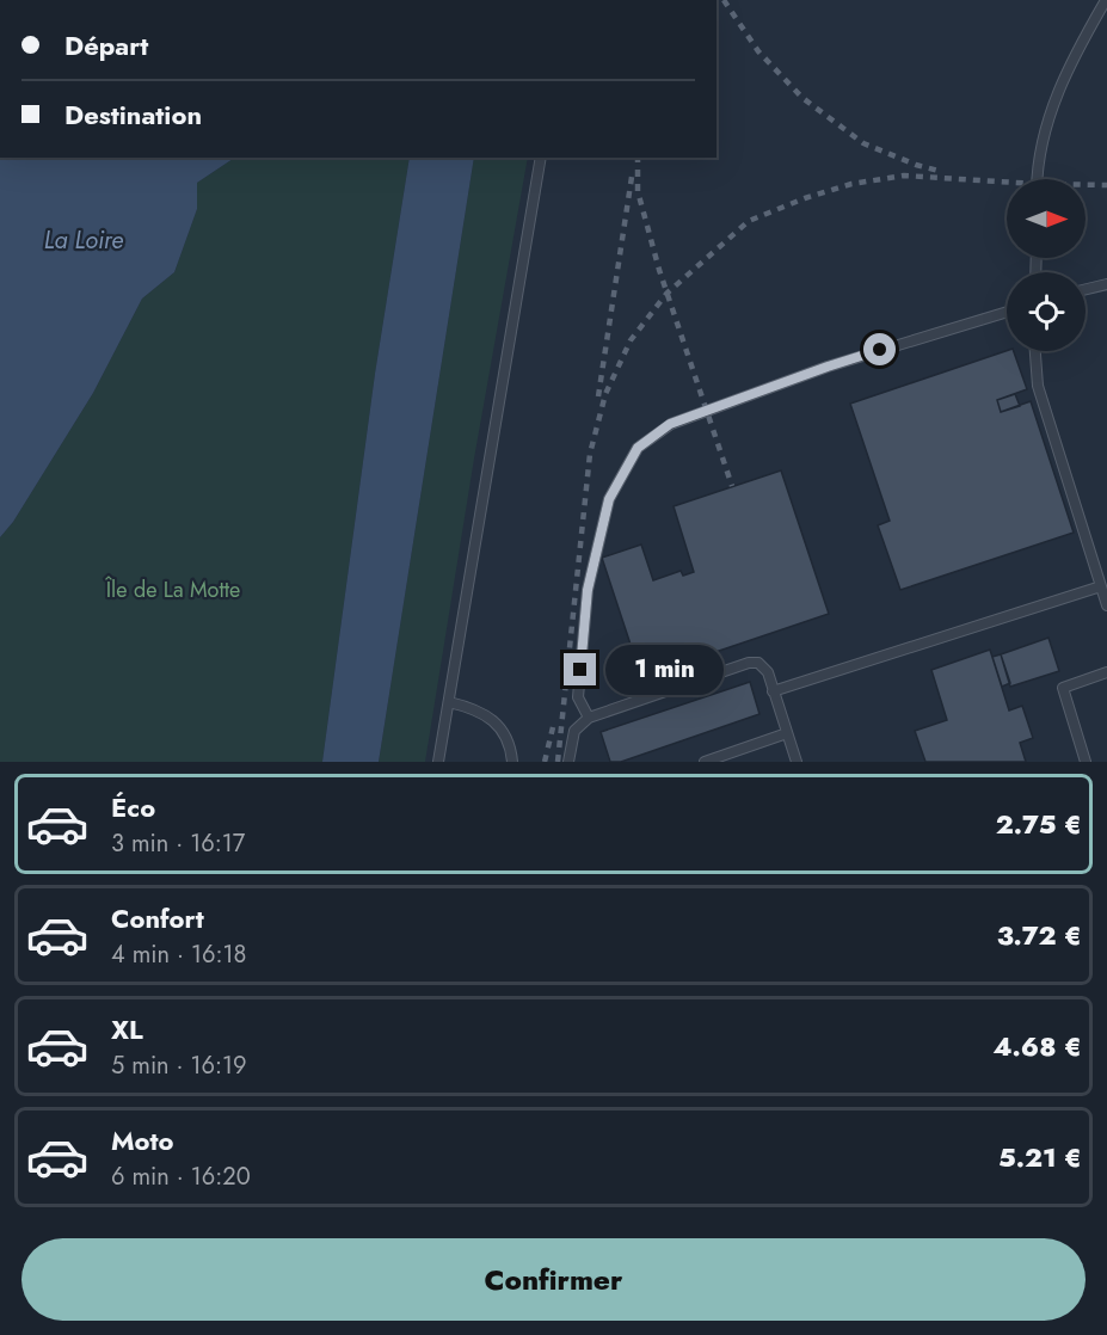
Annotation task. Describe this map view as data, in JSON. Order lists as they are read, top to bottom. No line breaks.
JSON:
{"water":["La Loire"],"parks":["Île de La Motte"],"north":"right","page":{"banner":["Départ","Destination"],"bubble":"1 min","list":[{"name":"Éco","note":"3 min · 16:17","value":"2.75 €"},{"name":"Confort","note":"4 min · 16:18","value":"3.72 €"},{"name":"XL","note":"5 min · 16:19","value":"4.68 €"},{"name":"Moto","note":"6 min · 16:20","value":"5.21 €"}],"buttons":"Confirmer"}}
